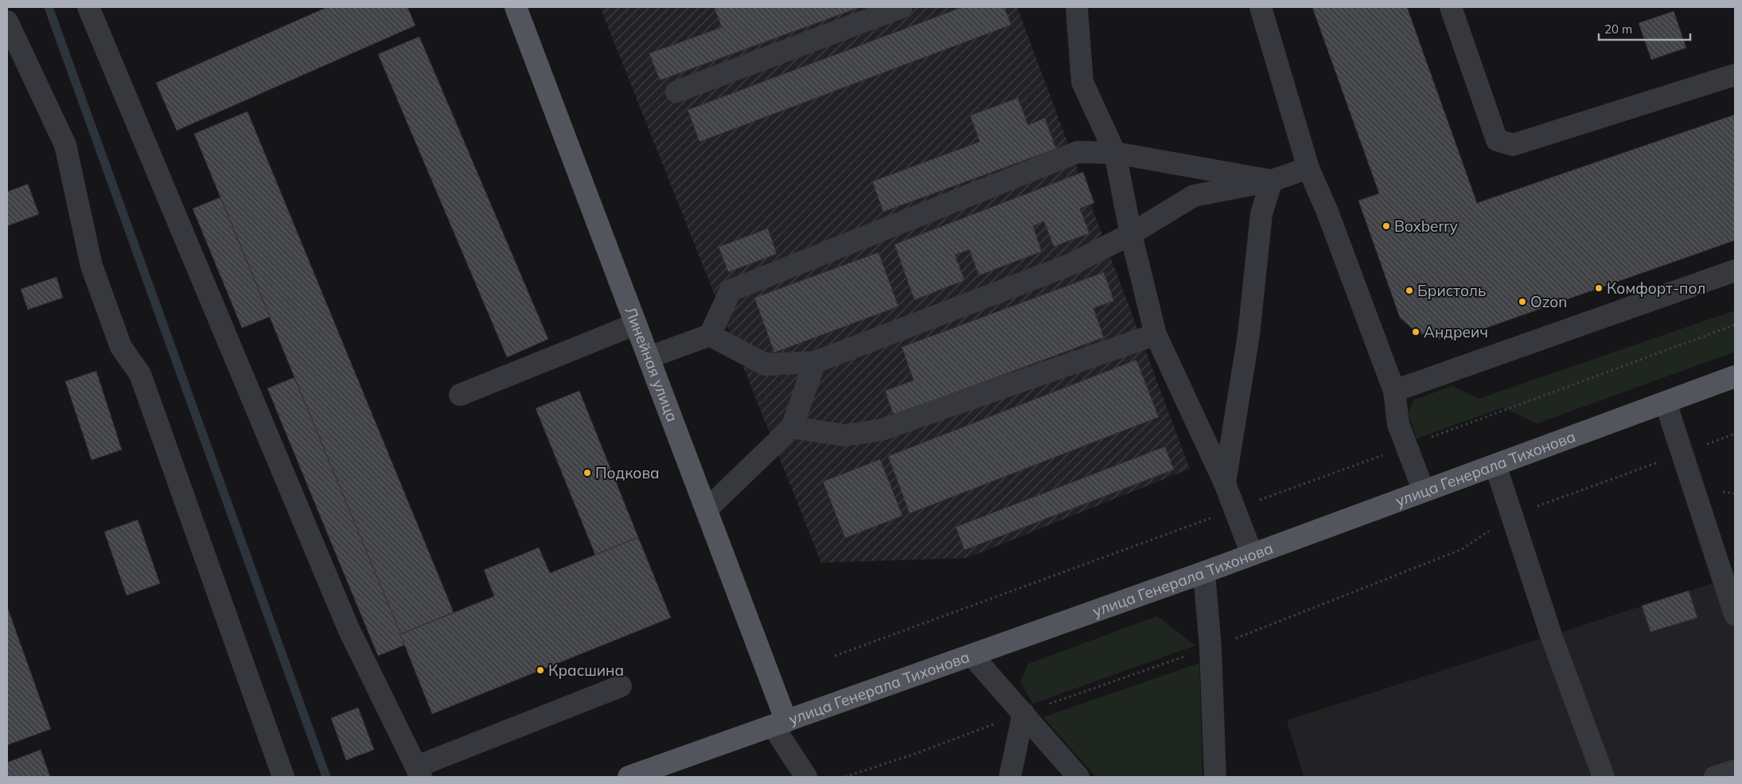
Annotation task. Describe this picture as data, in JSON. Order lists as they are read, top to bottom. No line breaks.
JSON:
{"streets":{"main road":["Линейная улица","улица Генерала Тихонова"]},"crossings":[["Линейная улица","улица Генерала Тихонова"]],"places":["Boxberry","Комфорт-пол","Бристоль","Ozon","Андреич","Подкова","Красшина"],"scale_bar":"20 m"}
